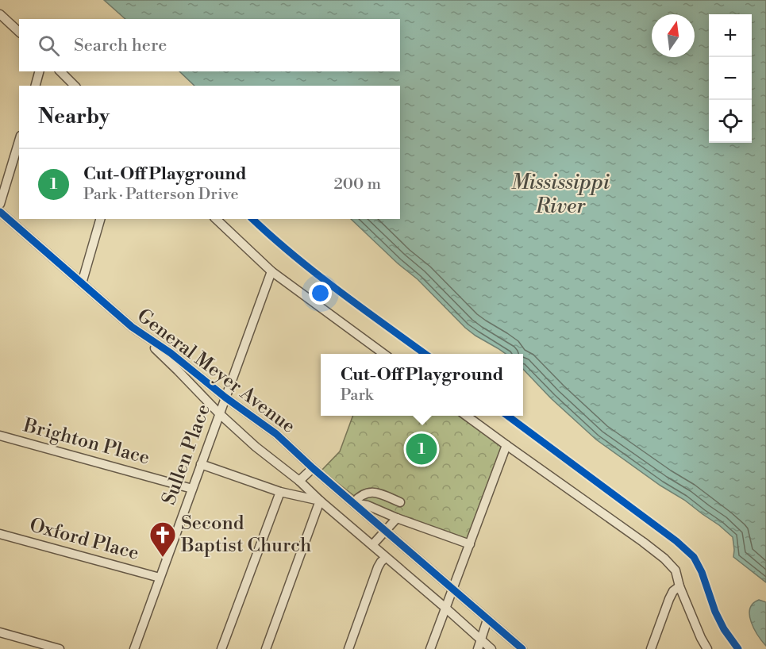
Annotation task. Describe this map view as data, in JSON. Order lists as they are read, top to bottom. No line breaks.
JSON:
{"streets":{"street":["General Meyer Avenue","Brighton Place","Sullen Place","Oxford Place"]},"crossings":[["General Meyer Avenue","Sullen Place"],["Brighton Place","Sullen Place"],["Sullen Place","Oxford Place"]],"water":["Mississippi River"],"places":{"church":["Second Baptist Church"]},"north":"top","page":{"map_buttons":["+","−"],"search":"Search here","heading":"Nearby","list":[{"mark":"1","name":"Cut-Off Playground","note":"Park · Patterson Drive","value":"200 m"}],"popup":["Cut-Off Playground","Park"],"pins":"1"}}
